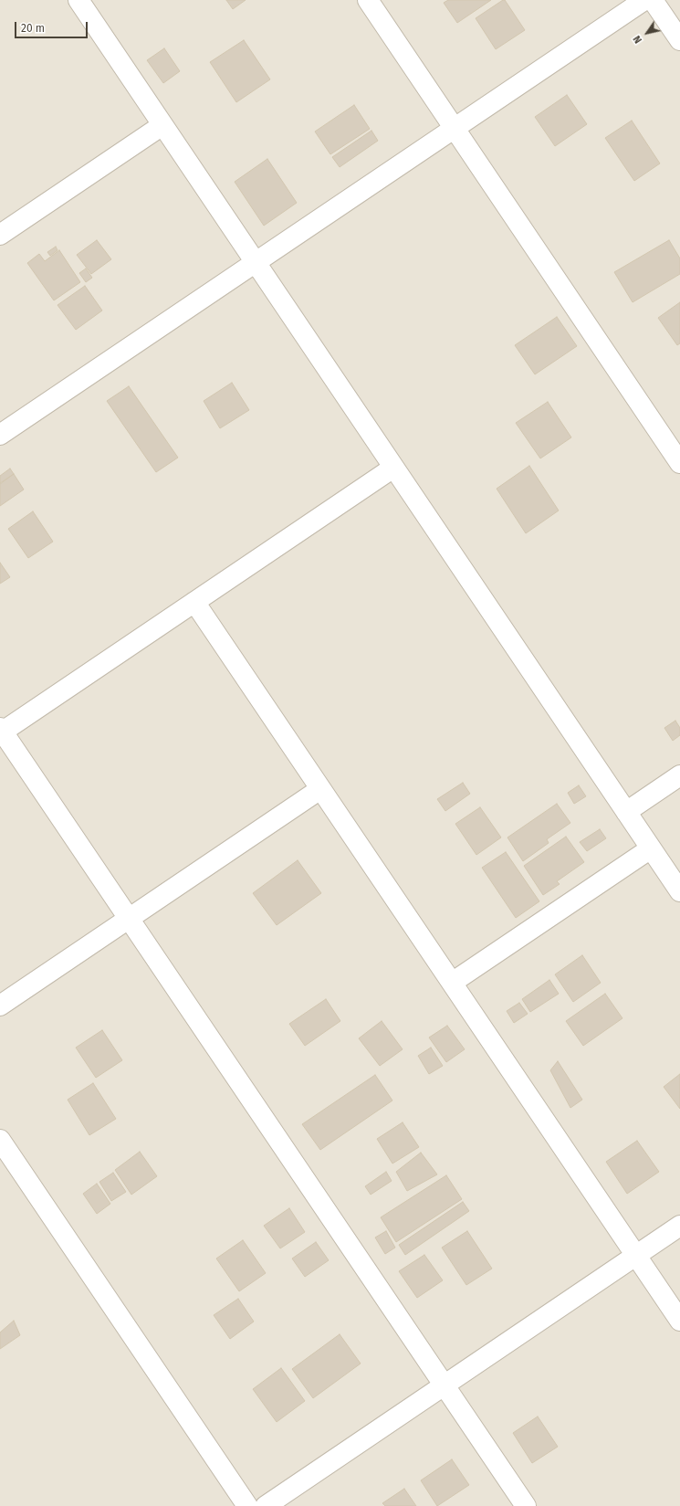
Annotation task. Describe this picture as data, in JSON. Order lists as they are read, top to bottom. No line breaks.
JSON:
{"scale_bar":"20 m","north":"bottom left"}
